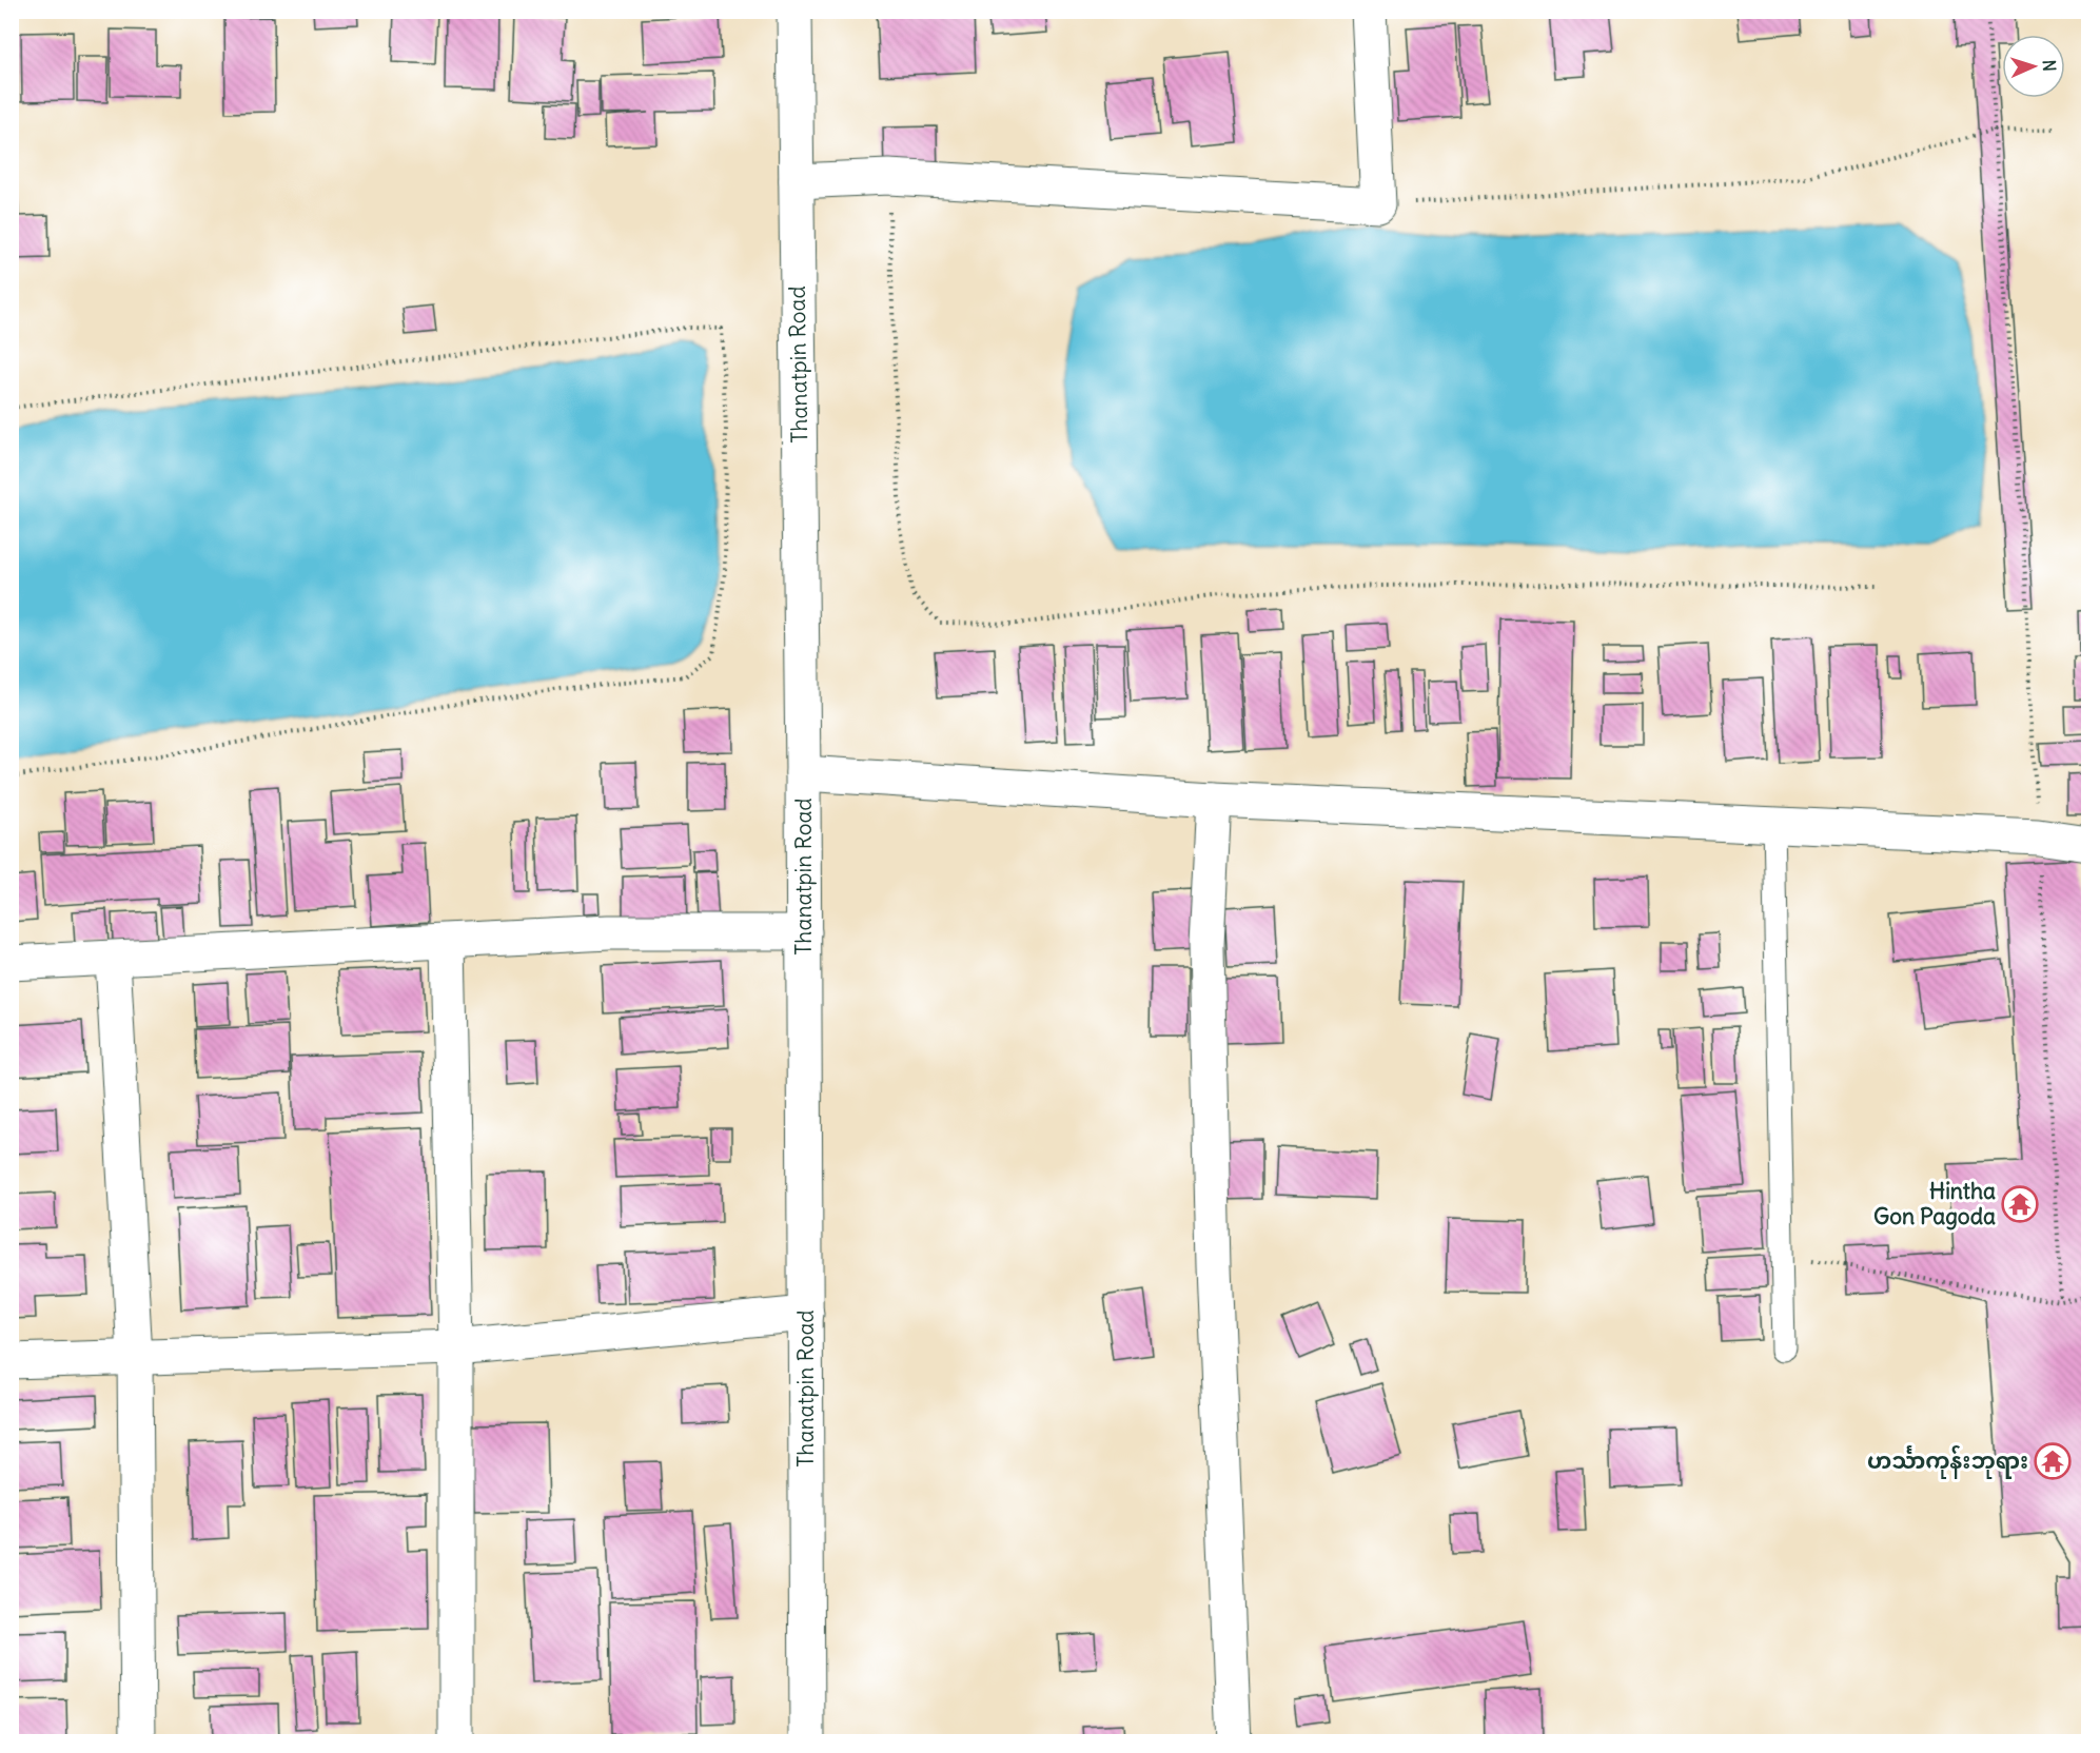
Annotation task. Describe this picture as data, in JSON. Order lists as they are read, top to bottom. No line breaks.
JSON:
{"streets":{"street":["Thanatpin Road"]},"places":{"temple":["Hintha Gon Pagoda","ဟင်္သာကုန်းဘုရား"]},"north":"right"}
